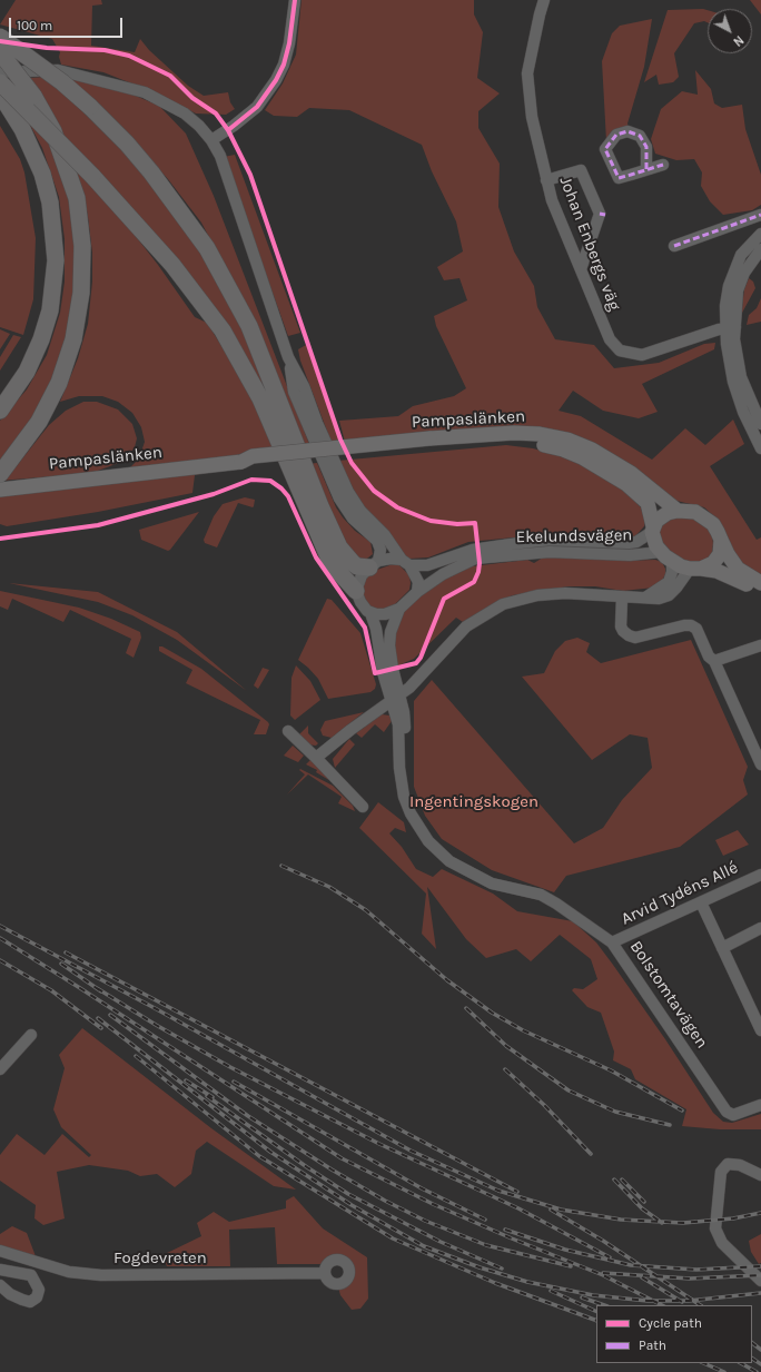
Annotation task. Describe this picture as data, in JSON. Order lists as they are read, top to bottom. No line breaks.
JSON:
{"streets":{"main road":["Pampaslänken","Ekelundsvägen"],"street":["Johan Enbergs väg","Arvid Tydéns Allé","Bolstomtavägen","Fogdevreten"]},"crossings":[["Pampaslänken","Ekelundsvägen"],["Ekelundsvägen","Bolstomtavägen"],["Arvid Tydéns Allé","Bolstomtavägen"]],"parks":["Ingentingskogen"],"legend":["Cycle path","Path"],"scale_bar":"100 m","north":"bottom right"}
